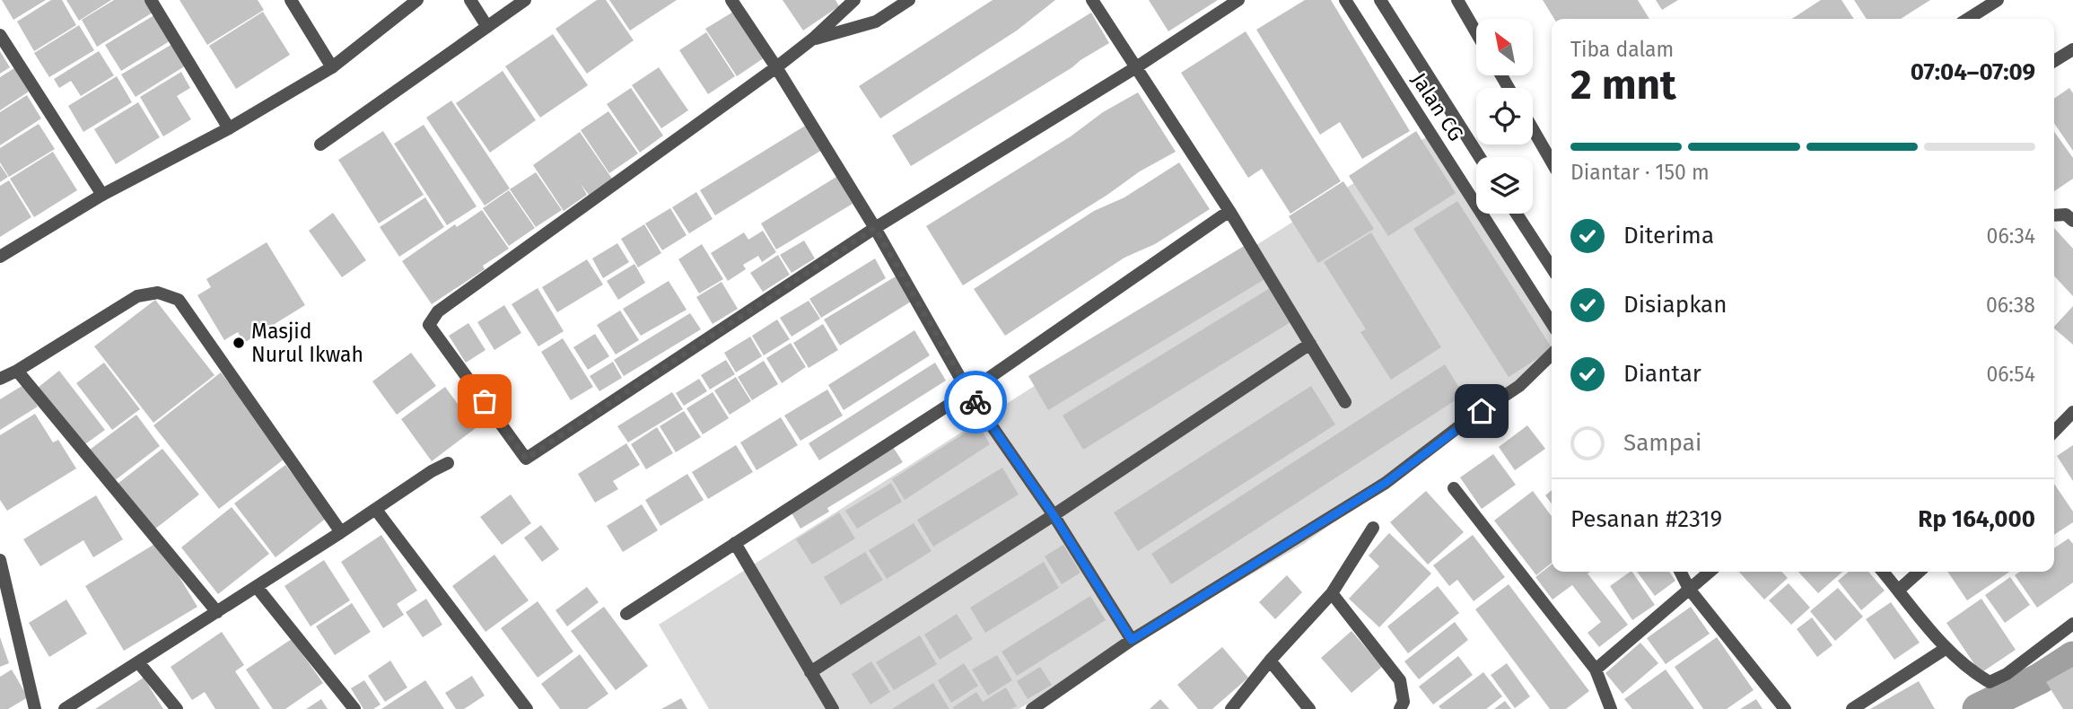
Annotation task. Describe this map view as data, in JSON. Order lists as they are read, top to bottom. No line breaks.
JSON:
{"streets":{"street":["Jalan CG"]},"places":["Masjid Nurul Ikwah"],"north":"top left","page":{"heading":["2 mnt","Tiba dalam","07:04–07:09"],"panel":["Pesanan #2319","Rp 164,000"],"bar":"Diantar · 150 m","list":[["Diterima","06:34"],["Disiapkan","06:38"],["Diantar","06:54"],"Sampai"]}}
